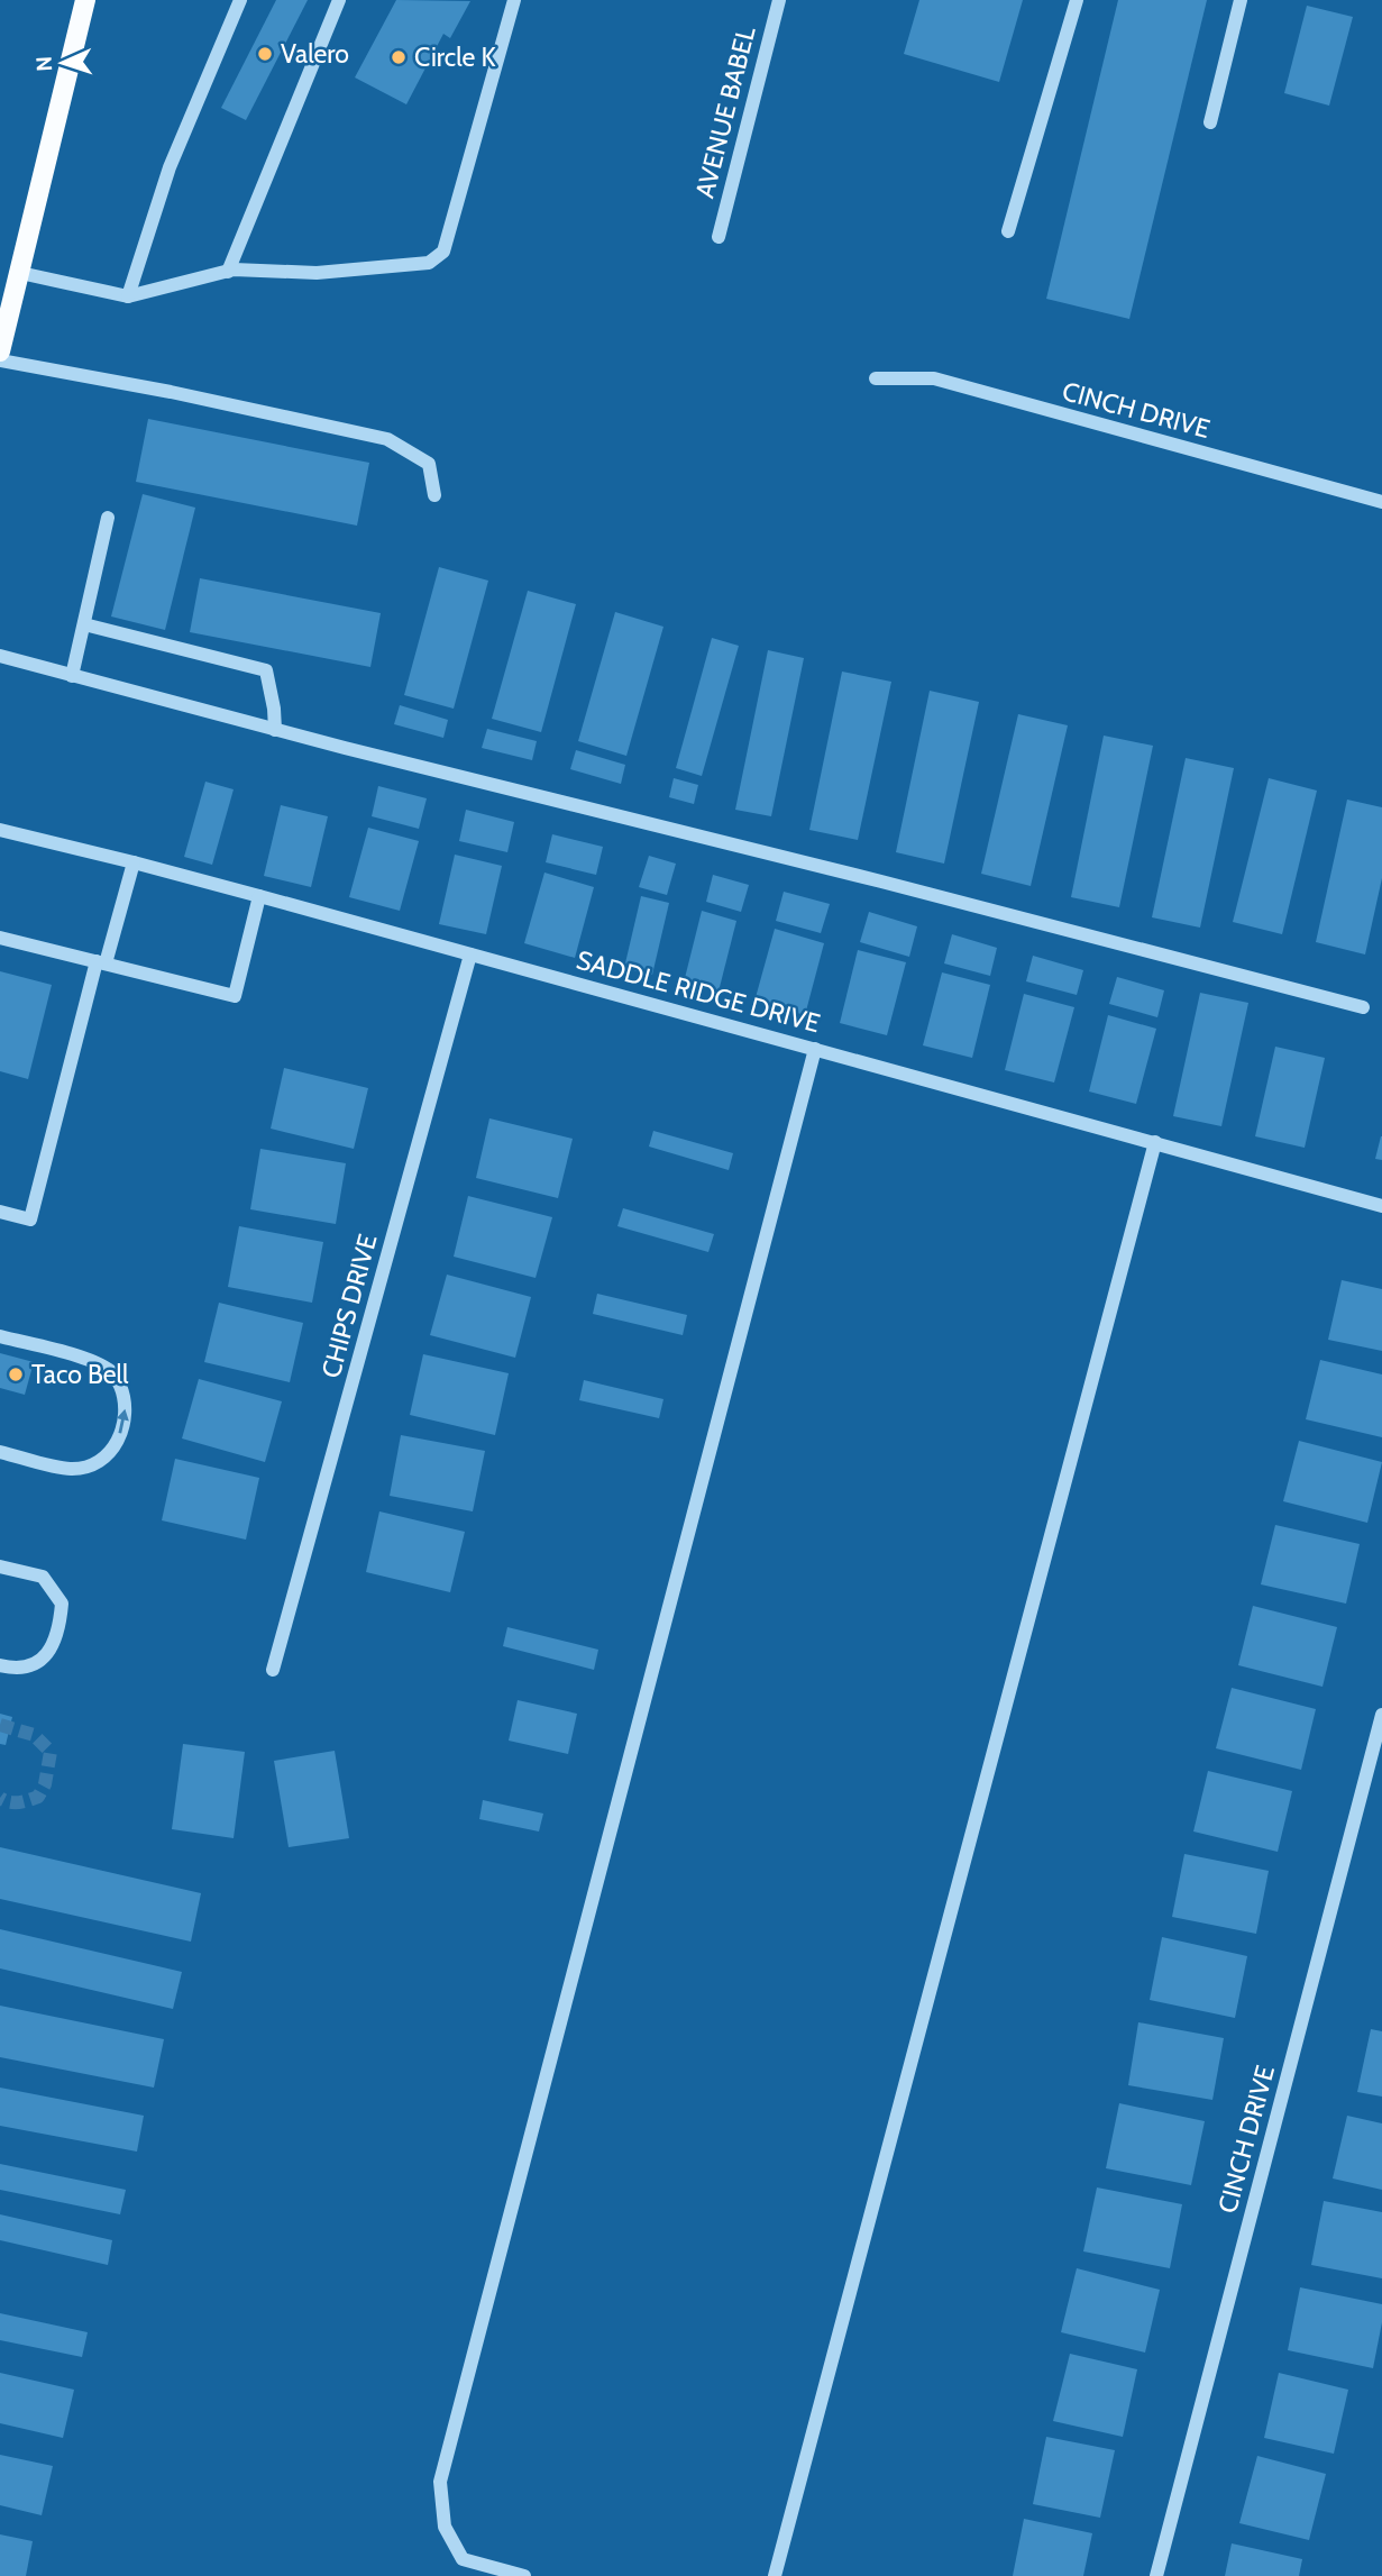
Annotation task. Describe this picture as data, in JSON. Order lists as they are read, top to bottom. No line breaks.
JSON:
{"streets":{"street":["AVENUE BABEL","CINCH DRIVE","SADDLE RIDGE DRIVE","CHIPS DRIVE"]},"crossings":[["SADDLE RIDGE DRIVE","CHIPS DRIVE"]],"places":["Valero","Circle K","Taco Bell"],"north":"left"}
